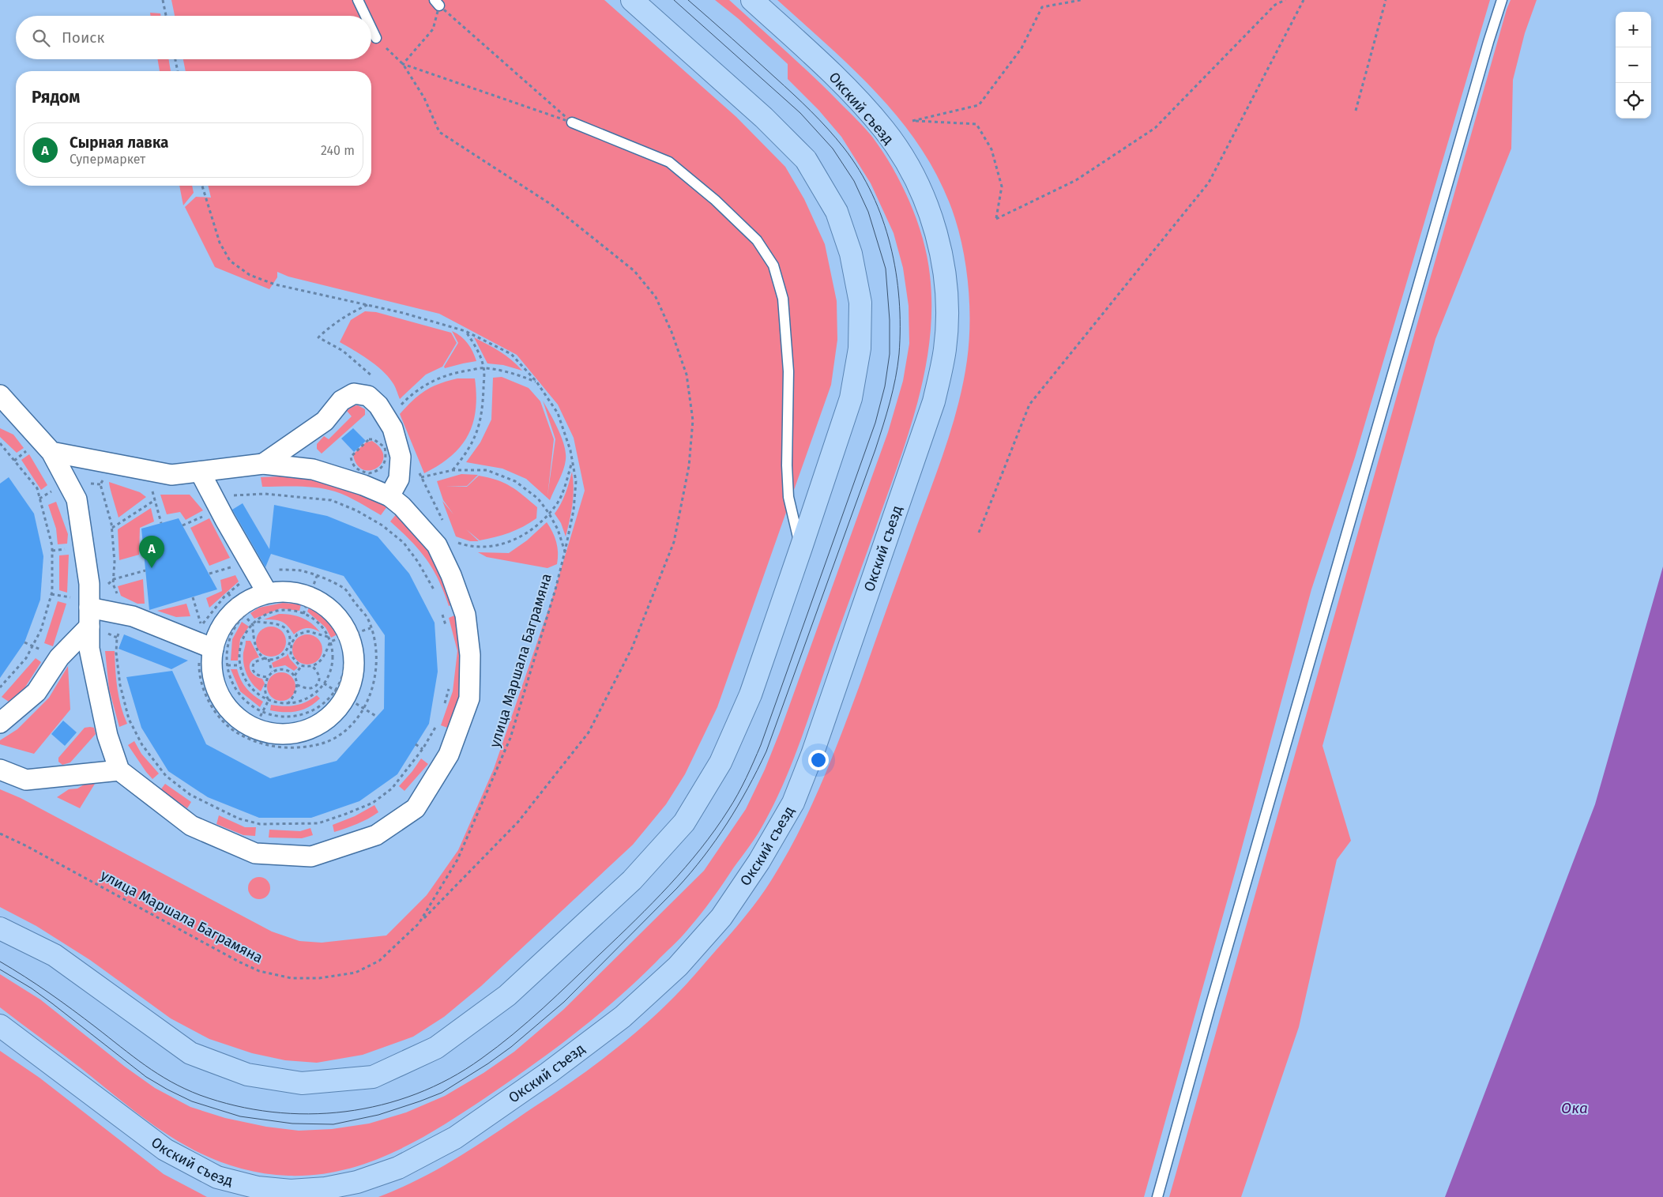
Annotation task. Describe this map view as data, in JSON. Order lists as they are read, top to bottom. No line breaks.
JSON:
{"streets":{"main road":["Окский съезд"],"path":["улица Маршала Баграмяна"]},"water":["Ока"],"page":{"map_buttons":["+","−"],"search":"Поиск","heading":"Рядом","list":[{"mark":"A","name":"Сырная лавка","note":"Супермаркет","value":"240 m"}],"pins":"A"}}
